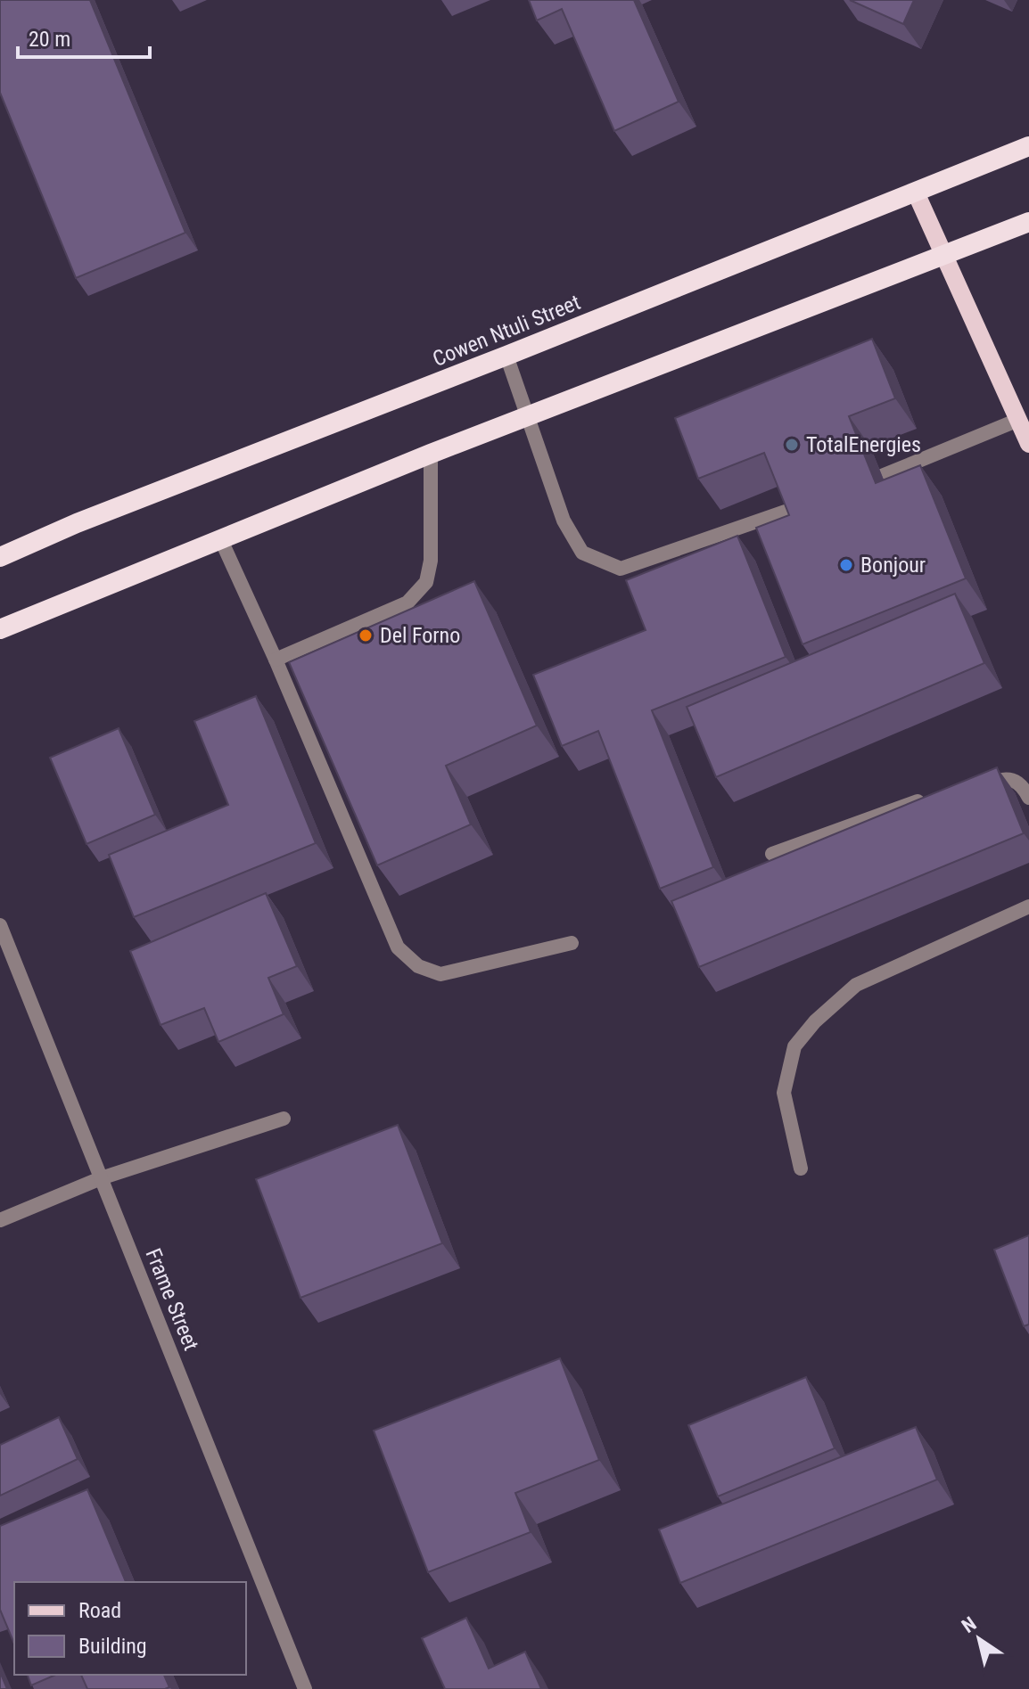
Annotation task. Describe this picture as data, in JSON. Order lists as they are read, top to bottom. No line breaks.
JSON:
{"streets":{"highway":["Cowen Ntuli Street"],"street":["Frame Street"]},"places":["TotalEnergies","Bonjour","Del Forno"],"legend":["Road","Building"],"scale_bar":"20 m","north":"top left"}
